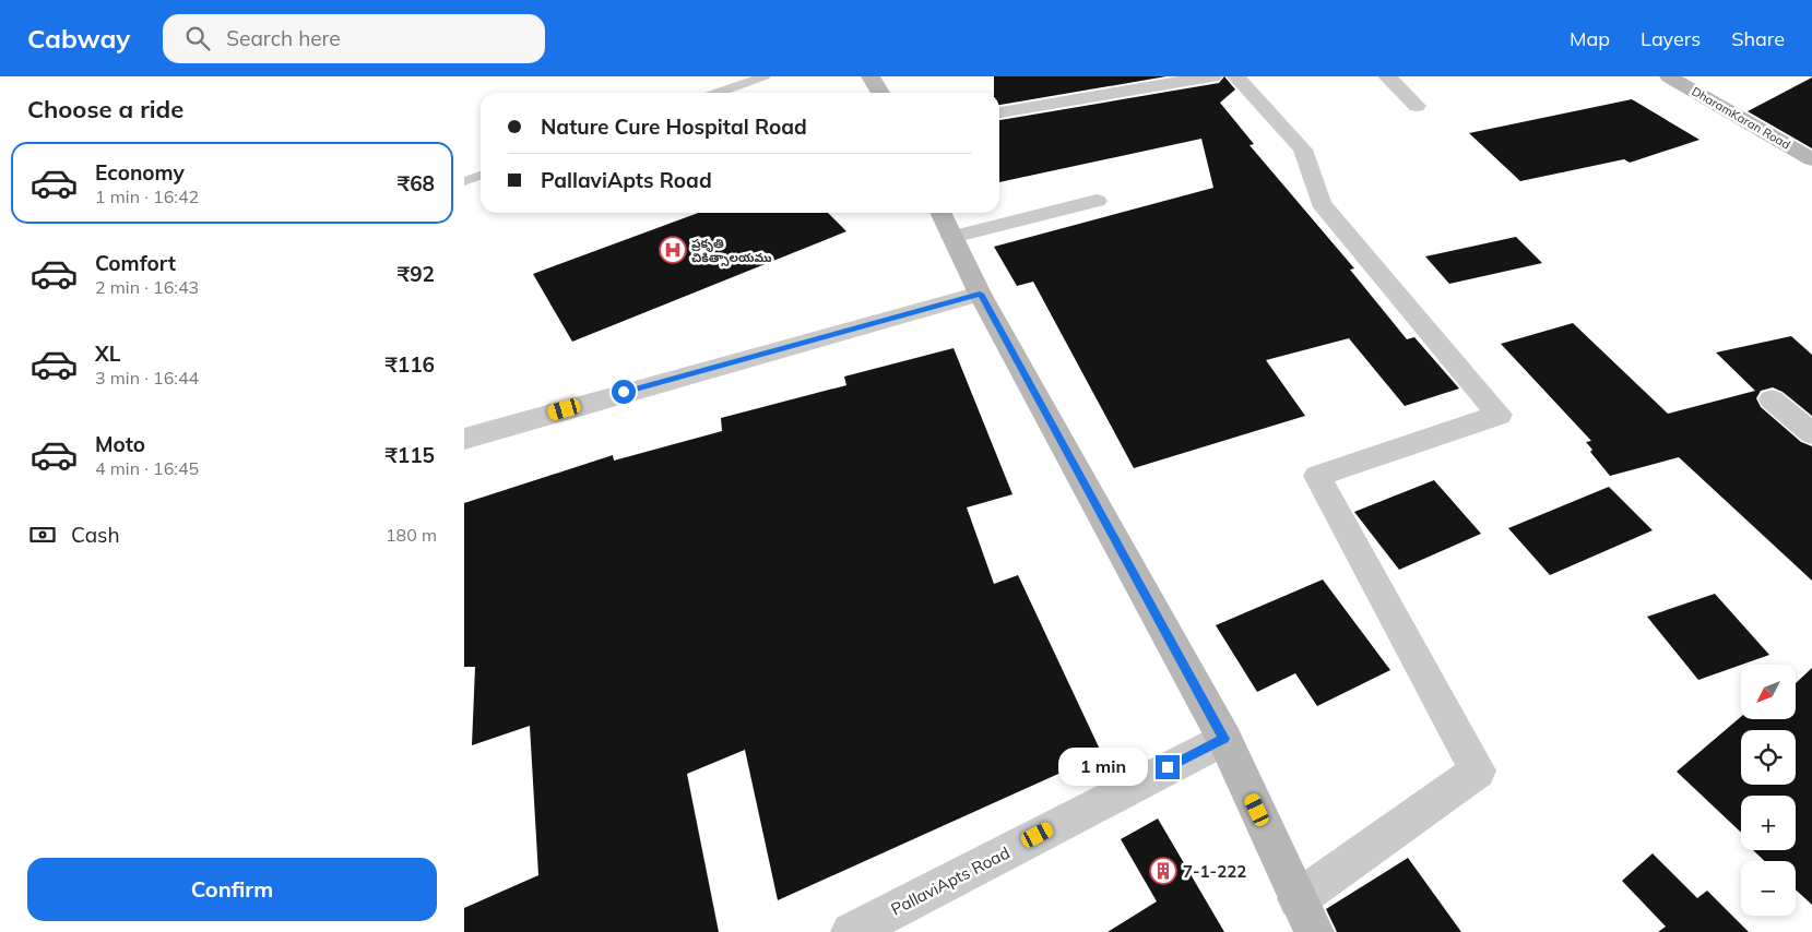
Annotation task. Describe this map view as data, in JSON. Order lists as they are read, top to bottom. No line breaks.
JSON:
{"streets":{"street":["DharamKaran Road","PallaviApts Road"]},"places":{"hospital":["ప్రకృతి చికిత్సాలయము"],"building":["7-1-222"]},"north":"bottom left","page":{"header":"Cabway","search":"Search here","nav":["Map","Layers","Share"],"heading":"Choose a ride","banner":["Nature Cure Hospital Road","PallaviApts Road"],"list":[{"name":"Economy","note":"1 min · 16:42","value":"₹68"},{"name":"Comfort","note":"2 min · 16:43","value":"₹92"},{"name":"XL","note":"3 min · 16:44","value":"₹116"},{"name":"Moto","note":"4 min · 16:45","value":"₹115"}],"pay":["Cash","180 m"],"map_buttons":["+","−"],"bubble":"1 min","buttons":"Confirm"}}
